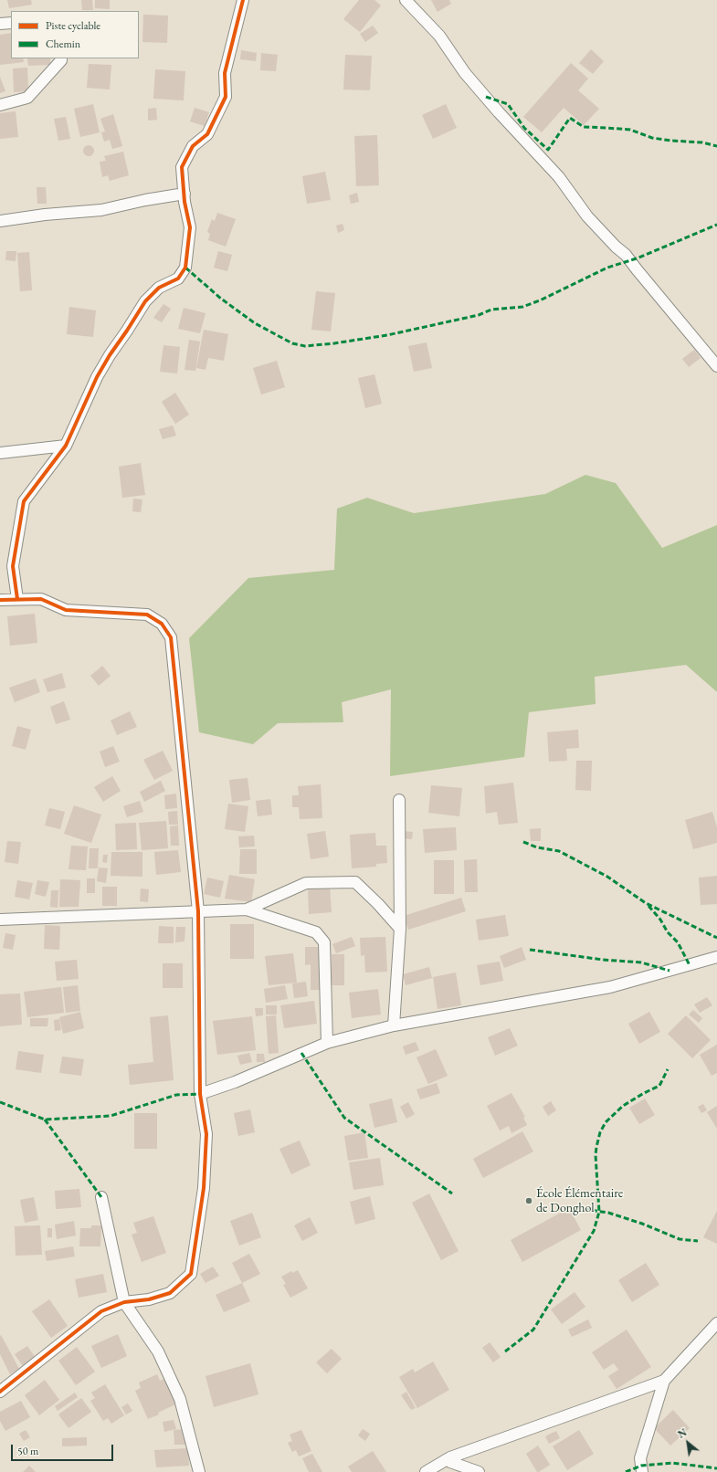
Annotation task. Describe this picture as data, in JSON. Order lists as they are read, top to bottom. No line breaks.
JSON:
{"places":["École Élémentaire de Donghol"],"legend":["Piste cyclable","Chemin"],"scale_bar":"50 m","north":"top left"}
